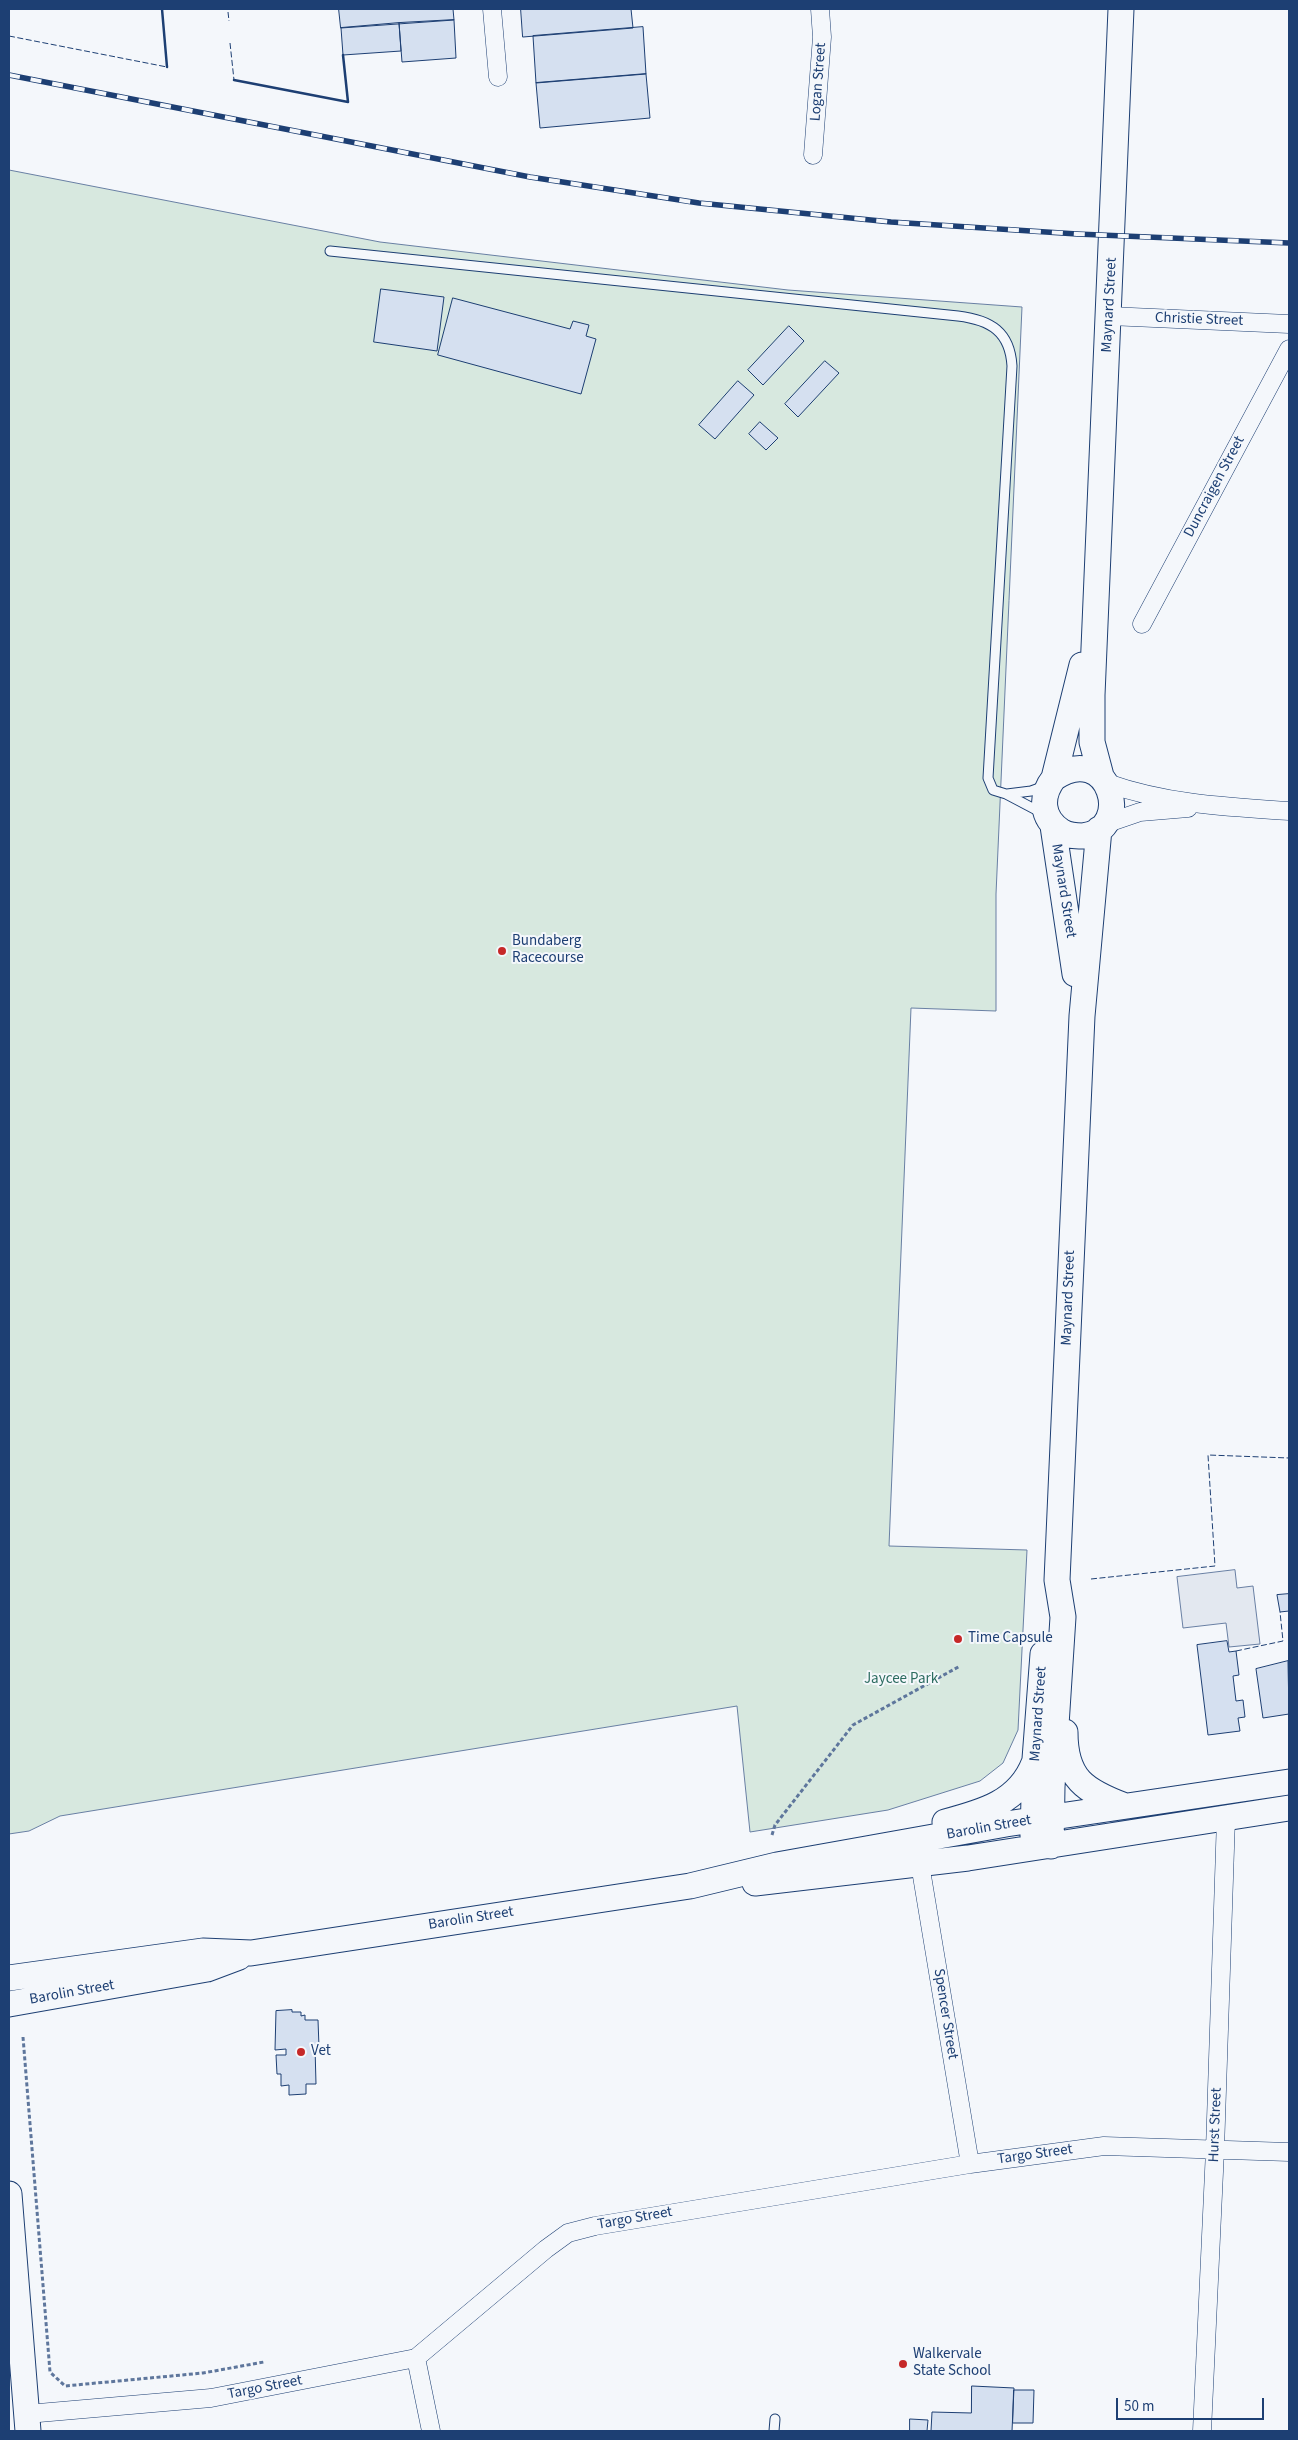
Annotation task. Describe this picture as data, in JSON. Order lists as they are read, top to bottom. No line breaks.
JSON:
{"streets":{"street":["Logan Street","Maynard Street","Christie Street","Duncraigen Street","Barolin Street","Spencer Street","Hurst Street","Targo Street"]},"crossings":[["Maynard Street","Christie Street"],["Maynard Street","Barolin Street"],["Barolin Street","Spencer Street"],["Barolin Street","Hurst Street"],["Spencer Street","Targo Street"],["Hurst Street","Targo Street"]],"parks":["Jaycee Park"],"places":["Bundaberg Racecourse","Time Capsule","Vet","Walkervale State School"],"scale_bar":"50 m"}
